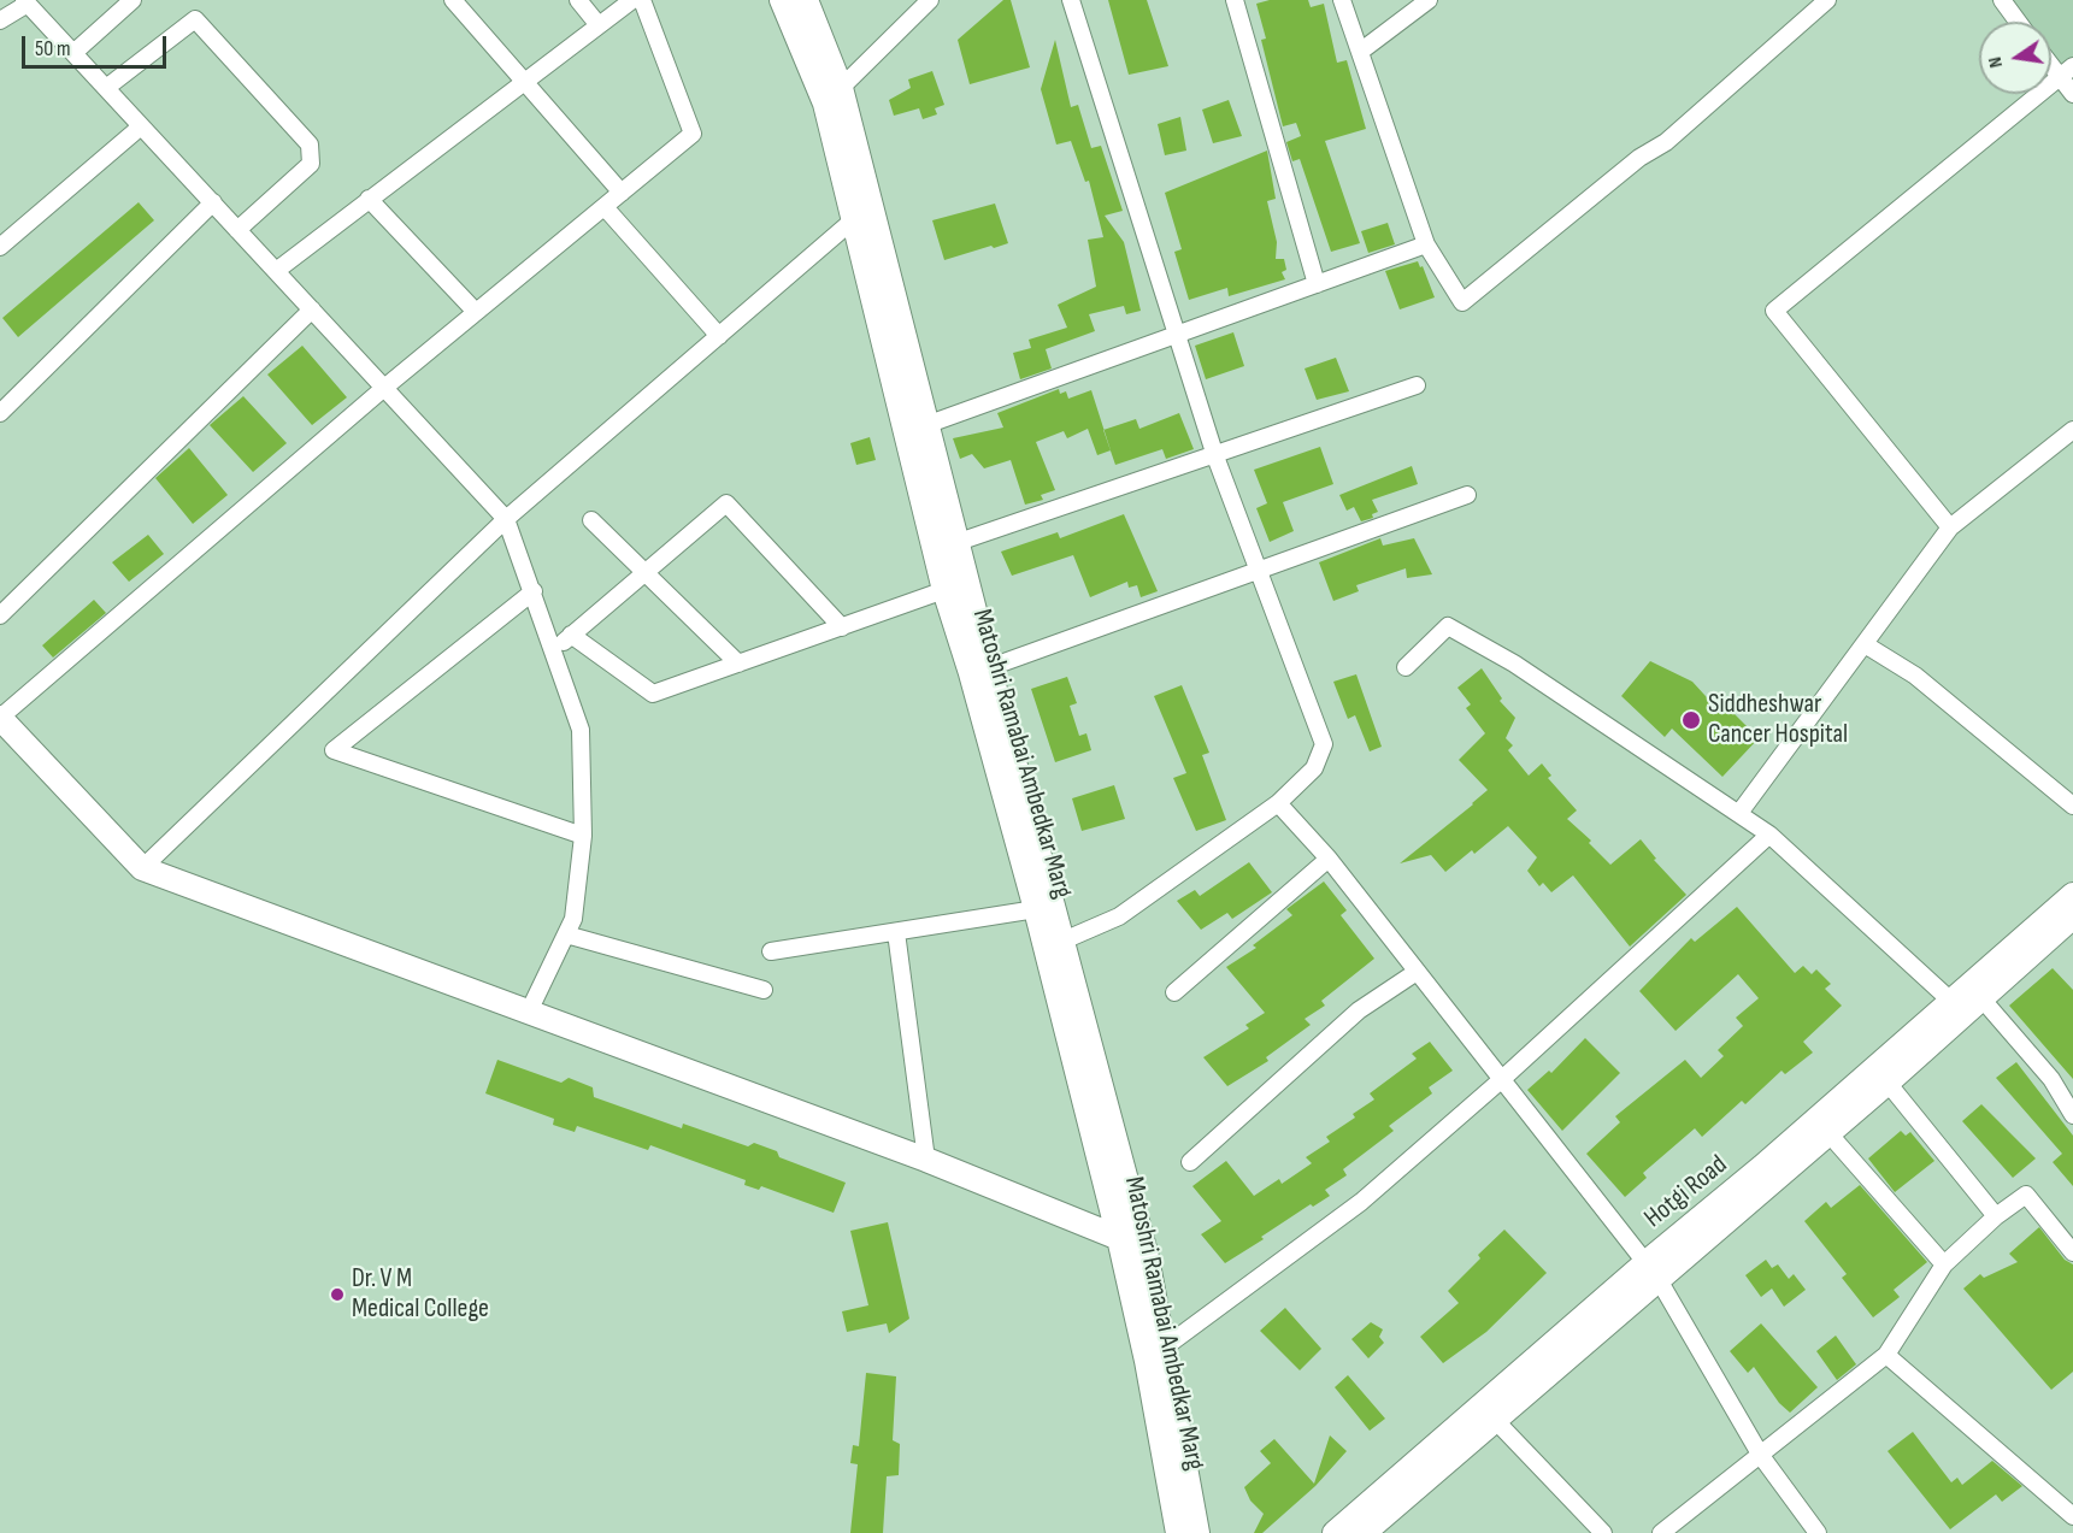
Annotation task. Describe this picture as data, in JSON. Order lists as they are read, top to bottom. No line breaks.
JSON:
{"streets":{"street":["Matoshri Ramabai Ambedkar Marg","Hotgi Road"]},"places":["Siddheshwar Cancer Hospital","Dr. V M Medical College"],"scale_bar":"50 m","north":"left"}
